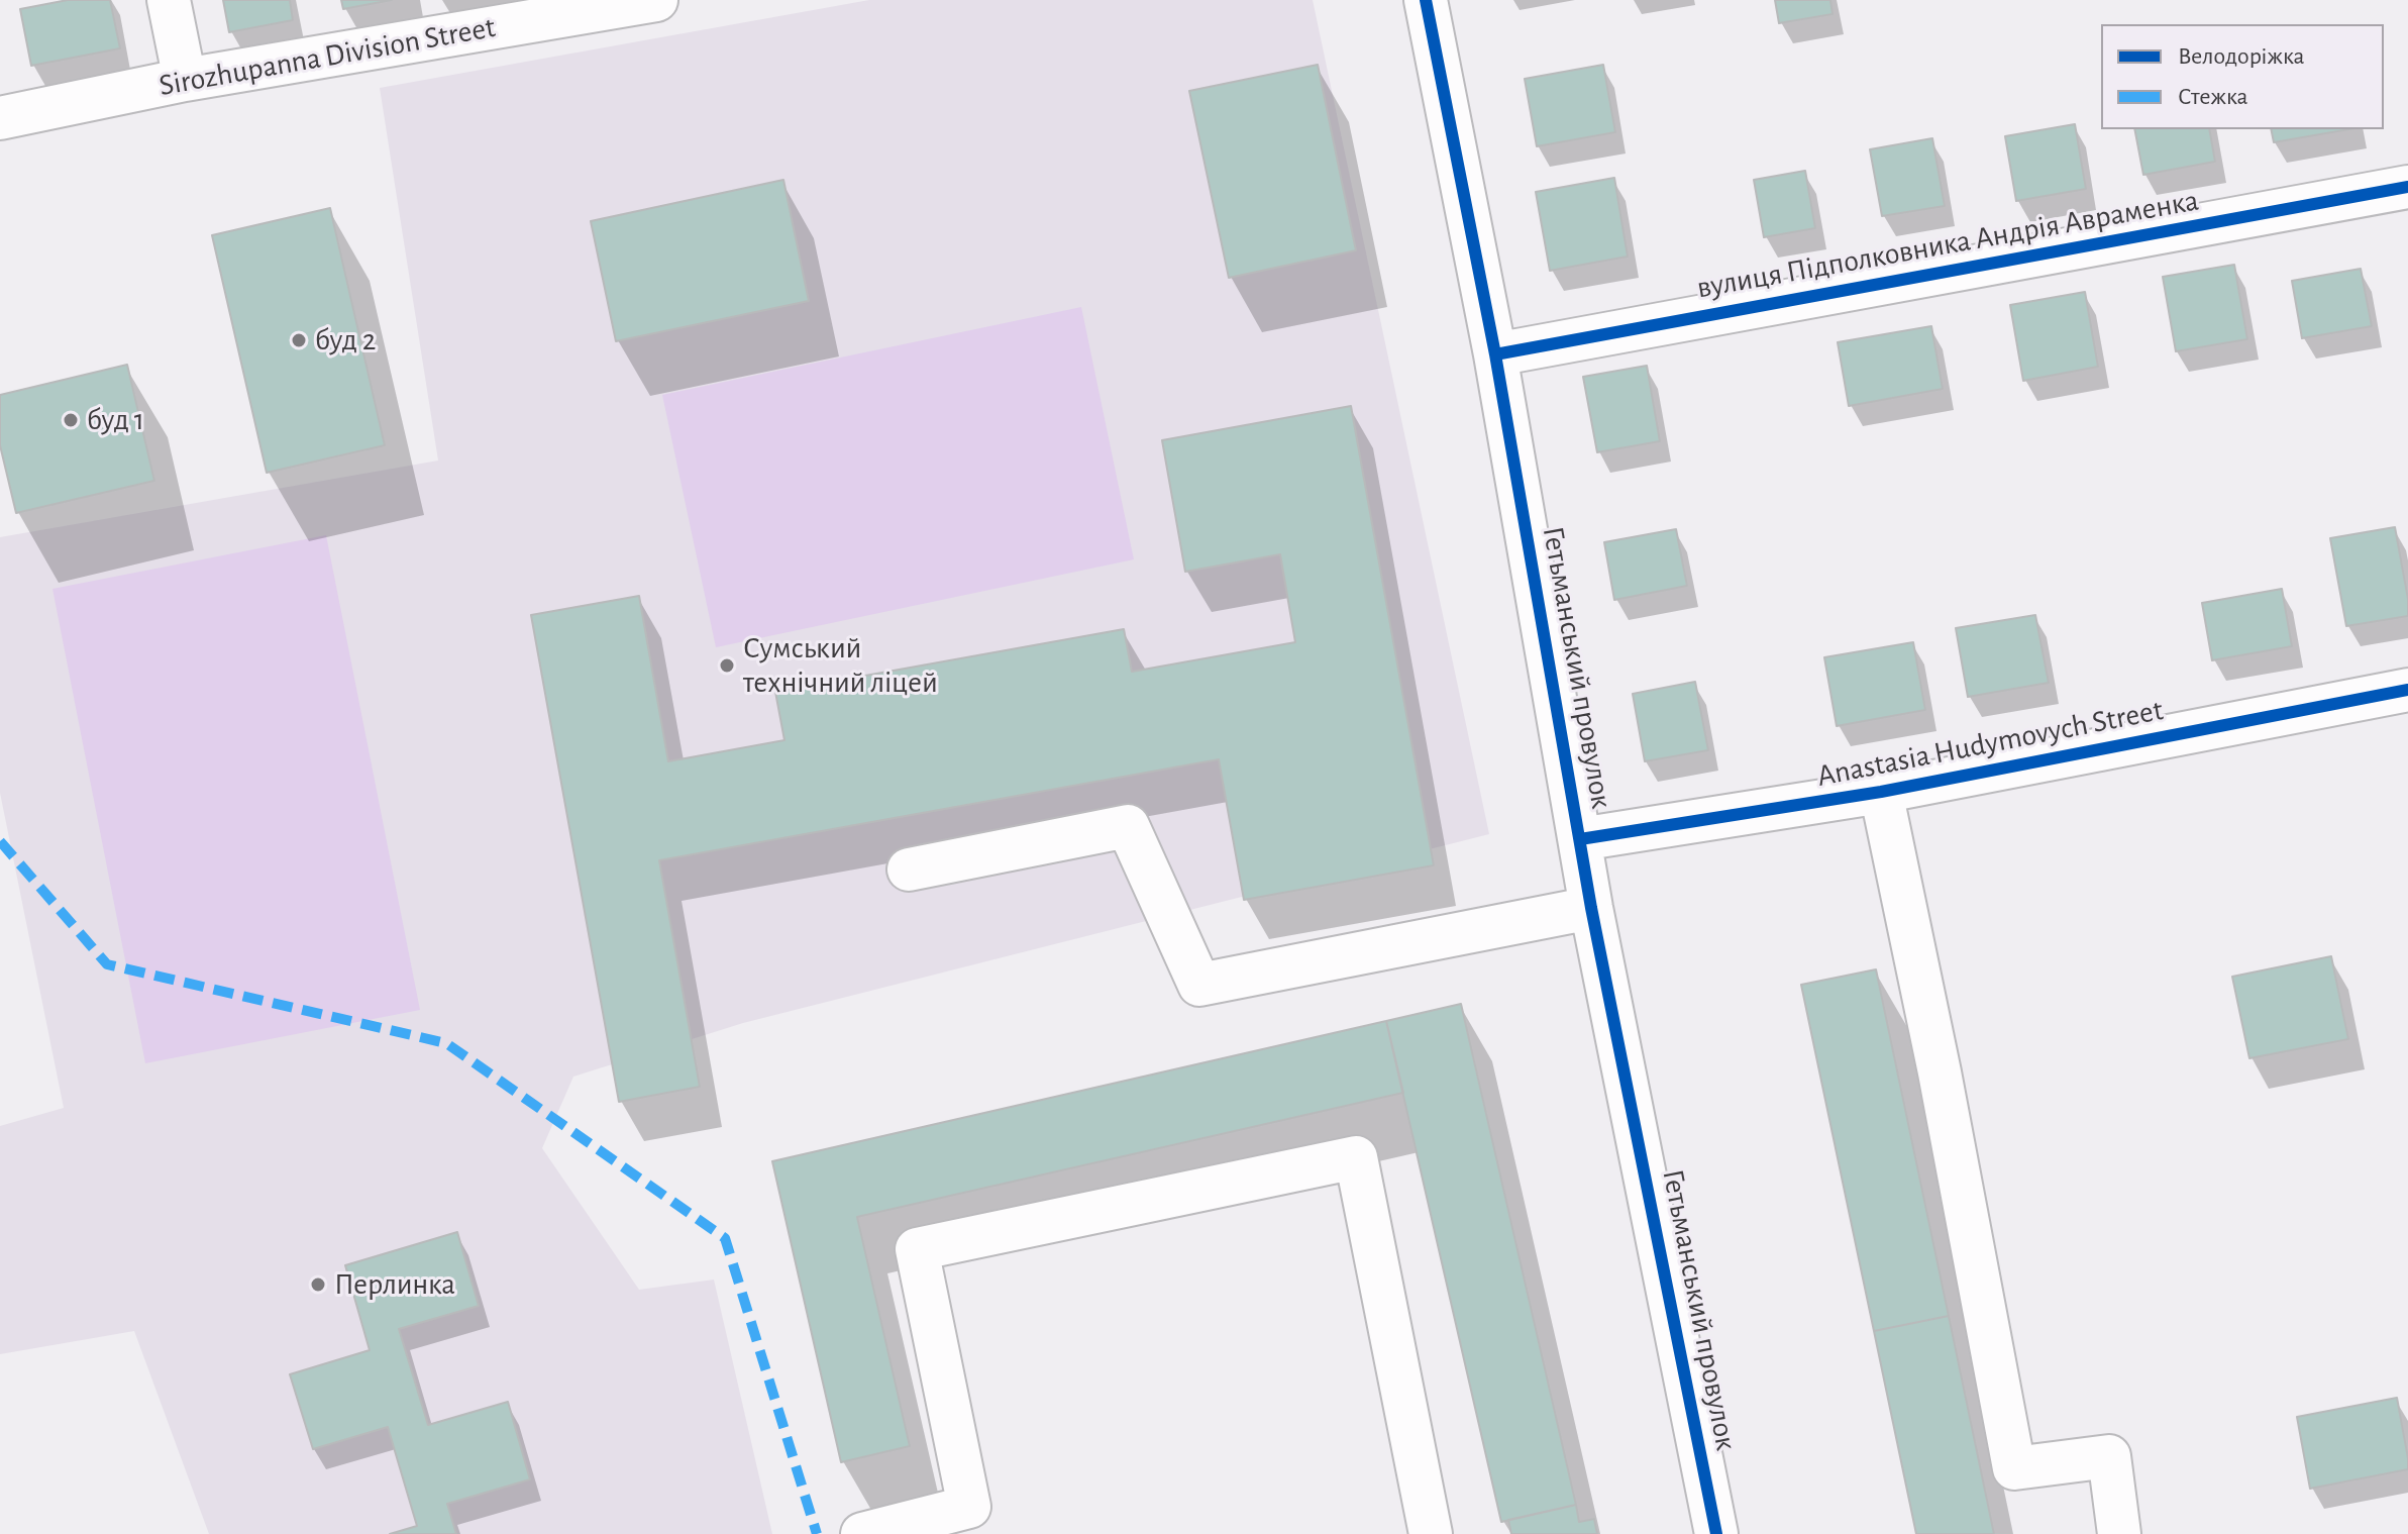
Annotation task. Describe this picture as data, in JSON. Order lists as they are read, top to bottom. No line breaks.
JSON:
{"streets":{"street":["Sirozhupanna Division Street","вулиця Підполковника Андрія Авраменка","Гетьманський провулок","Anastasia Hudymovych Street"]},"crossings":[["вулиця Підполковника Андрія Авраменка","Гетьманський провулок"],["Гетьманський провулок","Anastasia Hudymovych Street"]],"places":["буд 2","буд 1","Сумський технічний ліцей","Перлинка"],"legend":["Велодоріжка","Стежка"]}
